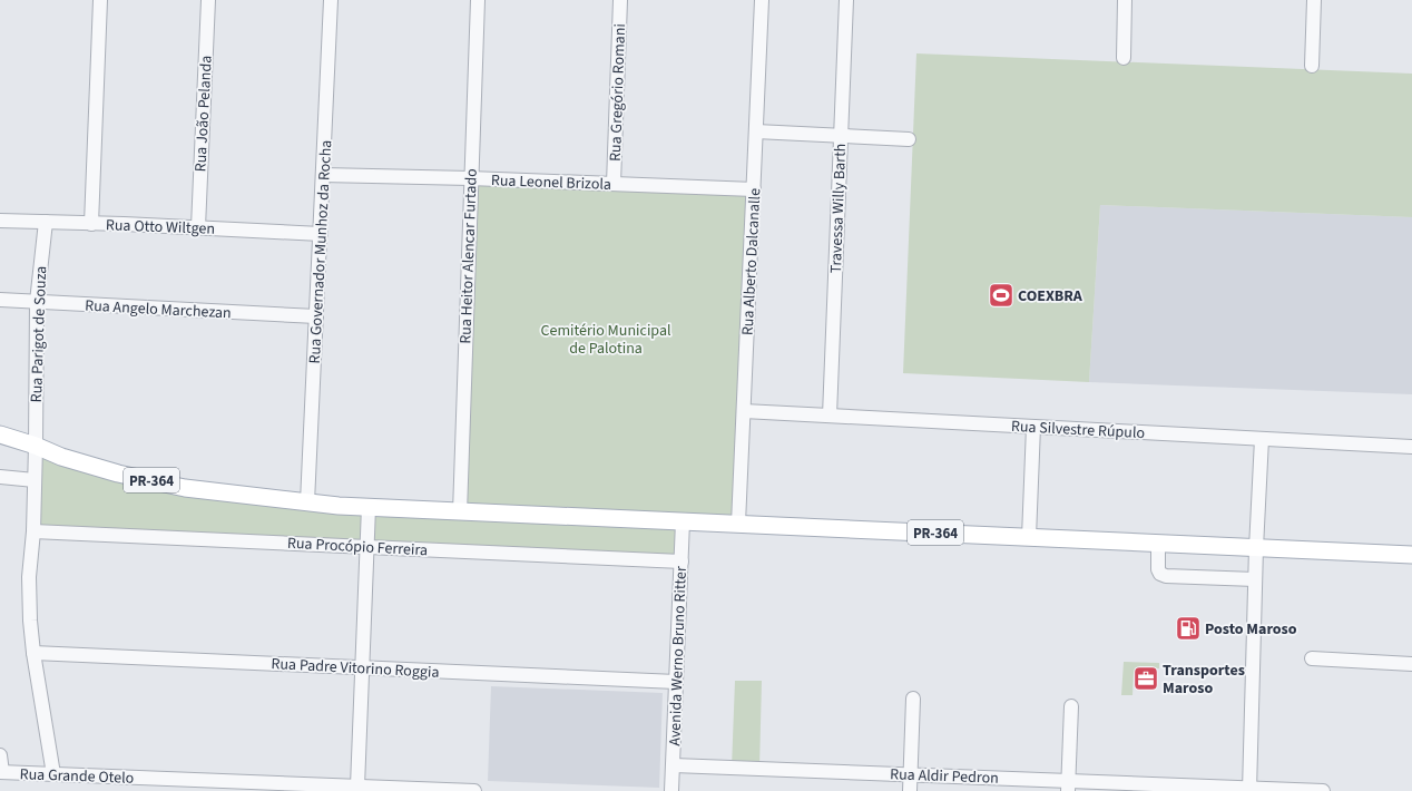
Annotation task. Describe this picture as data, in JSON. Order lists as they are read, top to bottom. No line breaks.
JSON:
{"streets":{"main road":["PR-364"],"street":["Rua Gregório Romani","Rua João Pelanda","Rua Leonel Brizola","Travessa Willy Barth","Rua Otto Wiltgen","Rua Governador Munhoz da Rocha","Rua Heitor Alencar Furtado","Rua Alberto Dalcanalle","Rua Angelo Marchezan","Rua Parigot de Souza","Rua Silvestre Rúpulo","Rua Procópio Ferreira","Avenida Werno Bruno Ritter","Rua Padre Vitorino Roggia","Rua Grande Otelo","Rua Aldir Pedron"]},"crossings":[["Rua Gregório Romani","Rua Leonel Brizola"],["Rua João Pelanda","Rua Otto Wiltgen"],["Rua Leonel Brizola","Rua Governador Munhoz da Rocha"],["Rua Leonel Brizola","Rua Heitor Alencar Furtado"],["Rua Leonel Brizola","Rua Alberto Dalcanalle"],["Travessa Willy Barth","Rua Silvestre Rúpulo"],["Rua Otto Wiltgen","Rua Governador Munhoz da Rocha"],["Rua Otto Wiltgen","Rua Parigot de Souza"],["Rua Governador Munhoz da Rocha","Rua Angelo Marchezan"],["Rua Governador Munhoz da Rocha","PR-364"],["Rua Heitor Alencar Furtado","PR-364"],["Rua Alberto Dalcanalle","Rua Silvestre Rúpulo"],["Rua Alberto Dalcanalle","PR-364"],["Rua Angelo Marchezan","Rua Parigot de Souza"],["Rua Parigot de Souza","PR-364"],["Rua Parigot de Souza","Rua Procópio Ferreira"],["Rua Parigot de Souza","Rua Padre Vitorino Roggia"],["Rua Parigot de Souza","Rua Grande Otelo"],["PR-364","Avenida Werno Bruno Ritter"],["Rua Procópio Ferreira","Avenida Werno Bruno Ritter"],["Avenida Werno Bruno Ritter","Rua Padre Vitorino Roggia"],["Avenida Werno Bruno Ritter","Rua Aldir Pedron"]],"parks":["Cemitério Municipal de Palotina"],"places":{"sports":["COEXBRA"],"fuel station":["Posto Maroso"],"office":["Transportes Maroso"]}}
